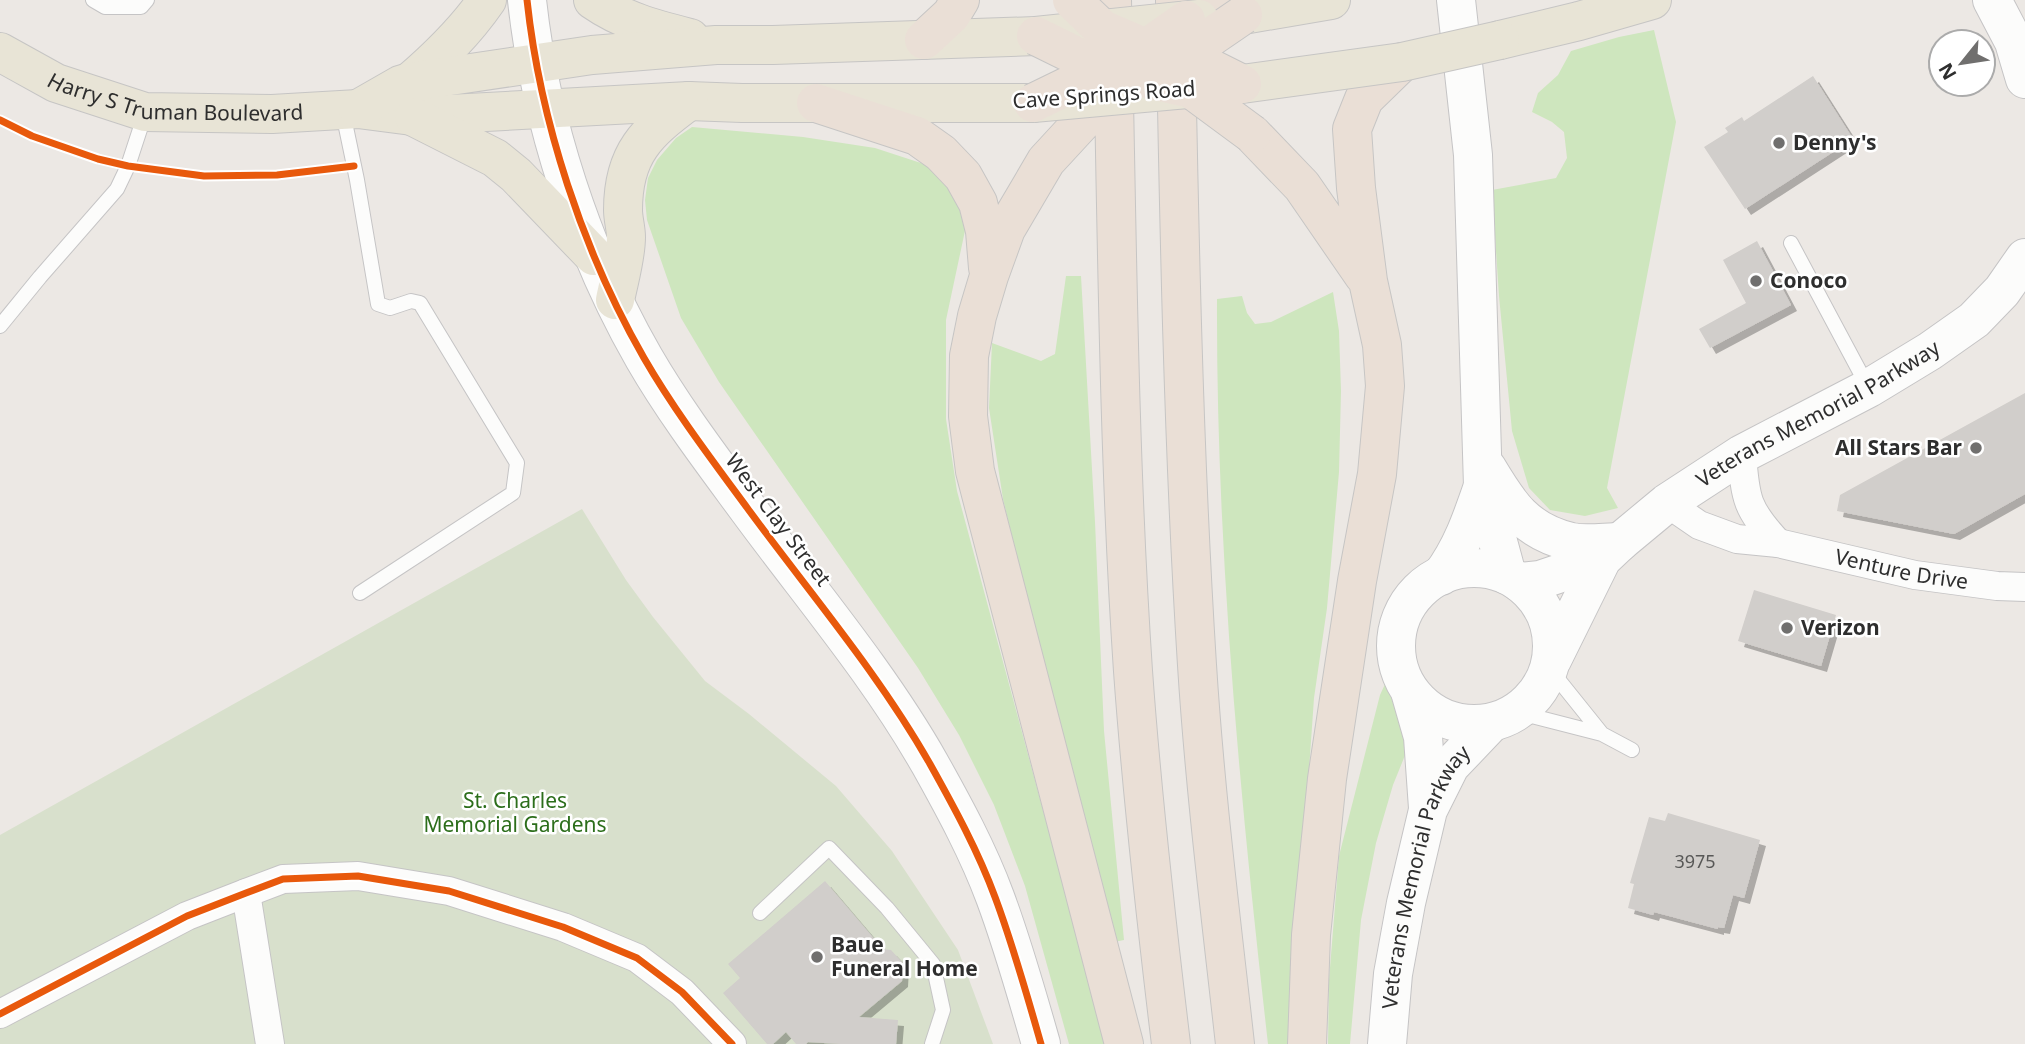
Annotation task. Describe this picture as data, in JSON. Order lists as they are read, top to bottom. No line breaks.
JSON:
{"streets":{"main road":["Harry S Truman Boulevard","Cave Springs Road","Veterans Memorial Parkway","West Clay Street"],"street":["Venture Drive"]},"crossings":[["Harry S Truman Boulevard","Cave Springs Road"],["Harry S Truman Boulevard","West Clay Street"],["Cave Springs Road","West Clay Street"],["Veterans Memorial Parkway","Venture Drive"]],"parks":["St. Charles Memorial Gardens"],"places":["Denny's","Conoco","All Stars Bar","Verizon","Baue Funeral Home"],"house_numbers":["3975"],"north":"bottom left"}
